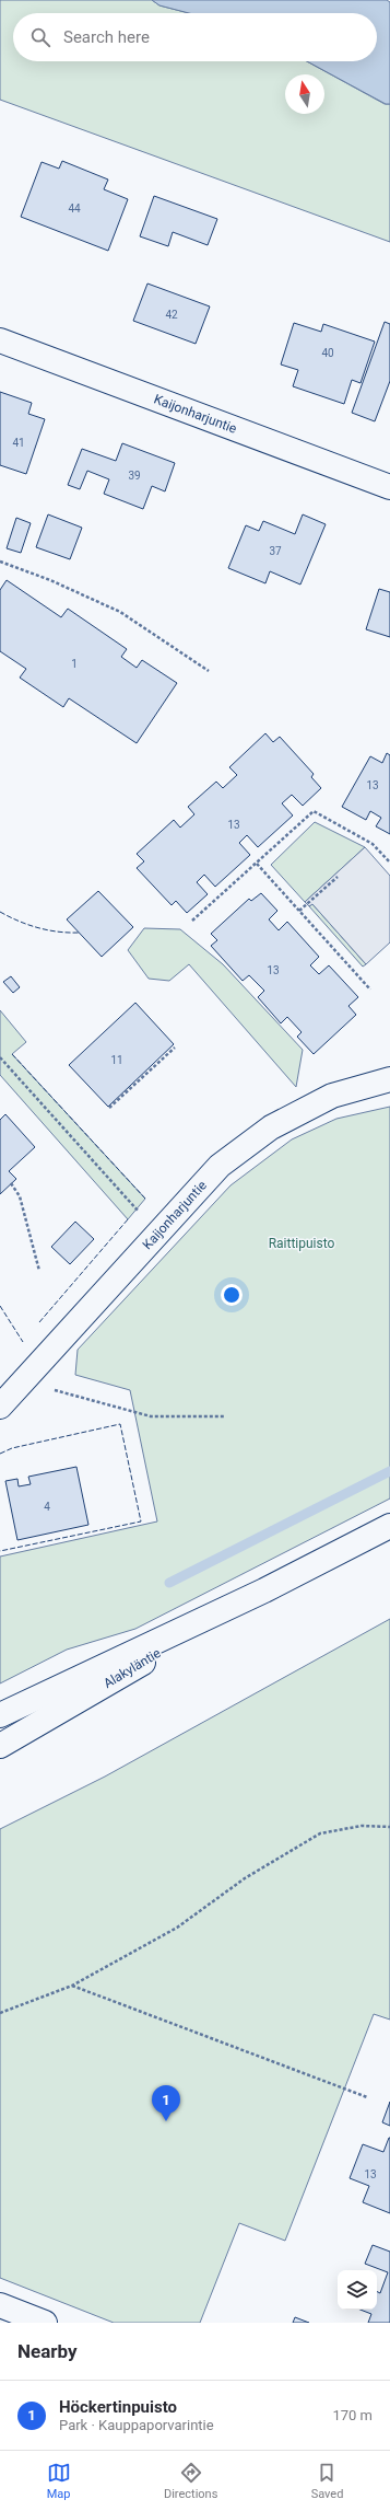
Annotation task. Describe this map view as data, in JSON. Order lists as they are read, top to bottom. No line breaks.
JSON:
{"streets":{"street":["Kaijonharjuntie","Alakyläntie"]},"parks":["Raittipuisto"],"house_numbers":["44","42","40","41","39","37","1","13","13","13","11","4","13"],"north":"top","page":{"search":"Search here","pins":"1","heading":"Nearby","list":[{"mark":"1","name":"Höckertinpuisto","note":"Park · Kauppaporvarintie","value":"170 m"}],"nav":["Map","Directions","Saved"]}}
